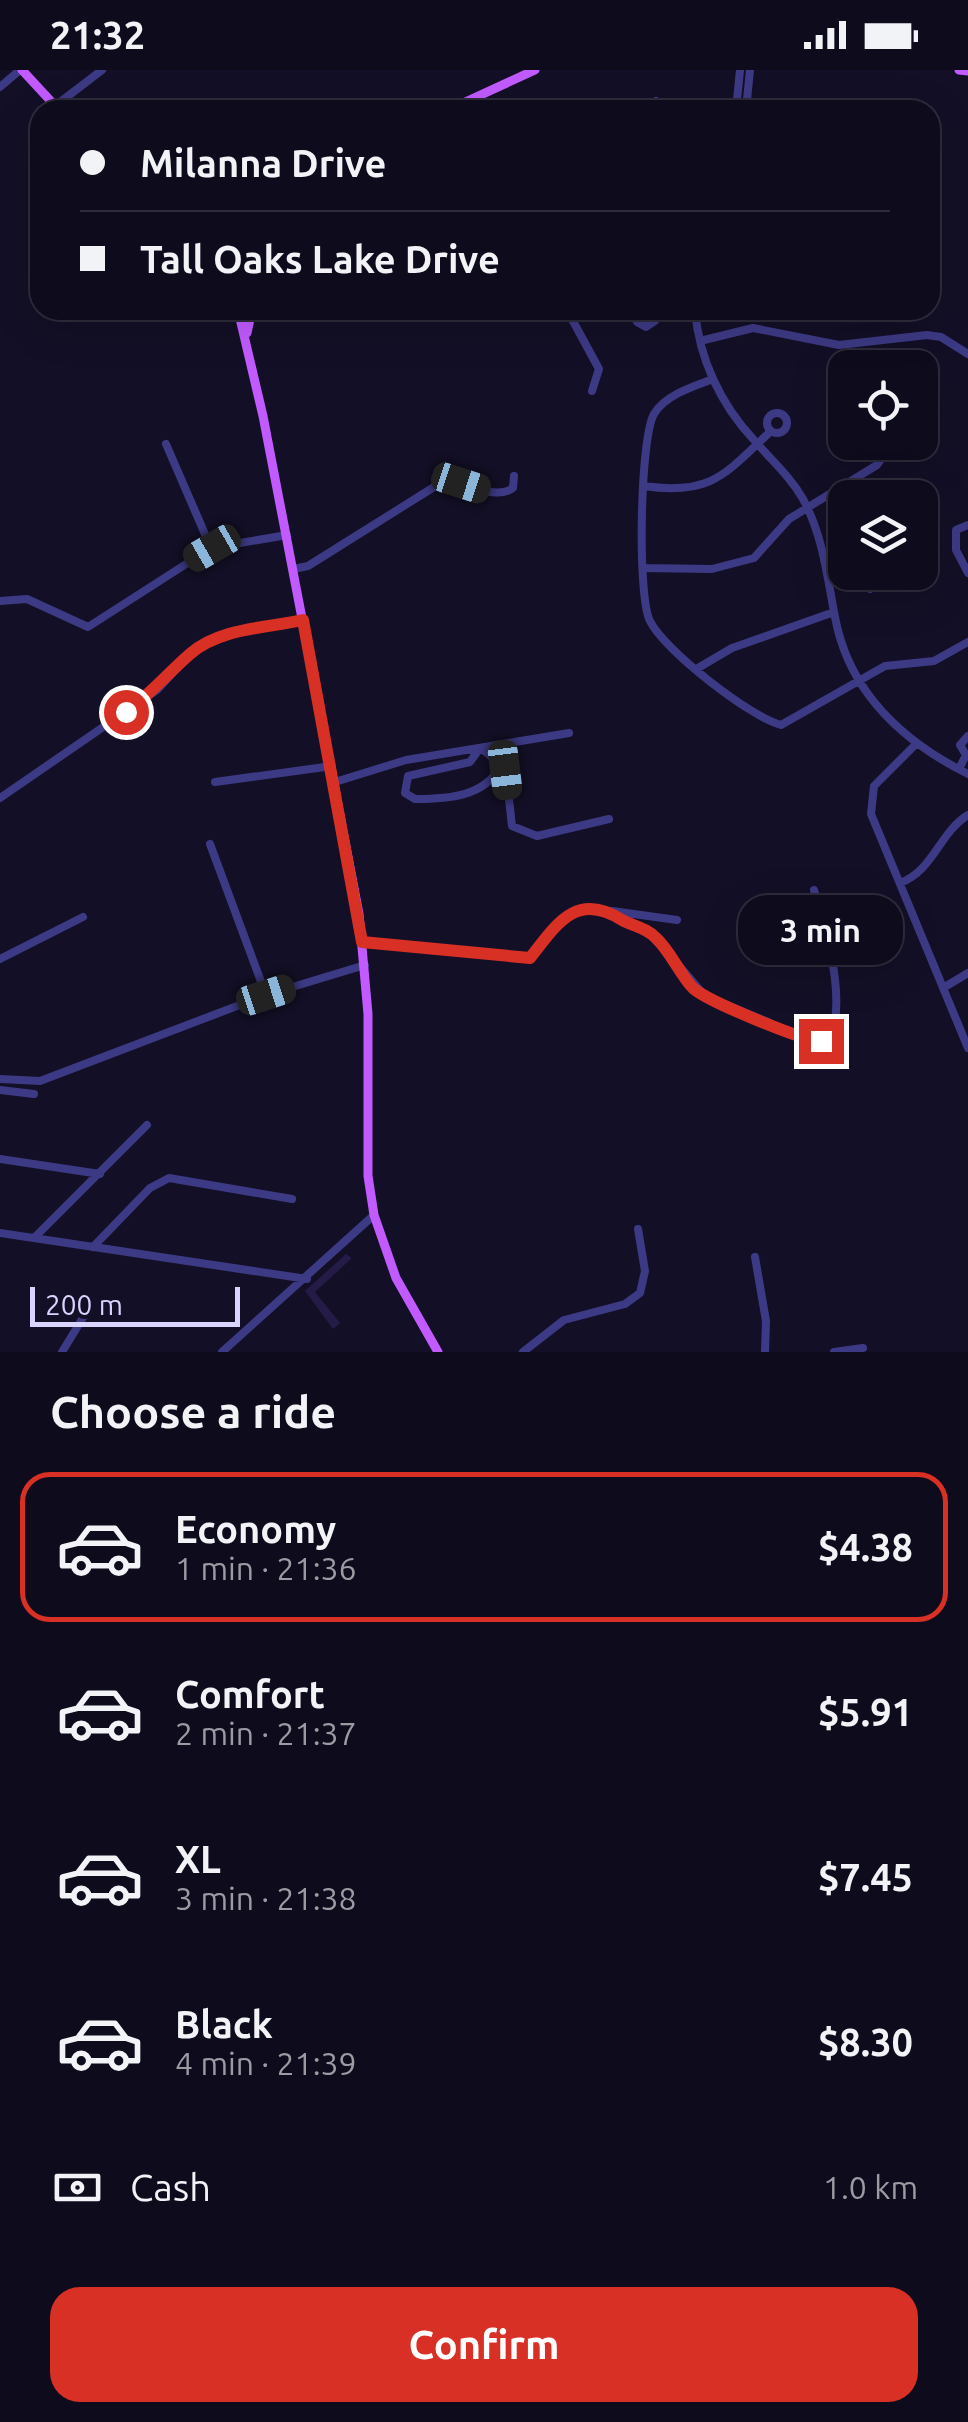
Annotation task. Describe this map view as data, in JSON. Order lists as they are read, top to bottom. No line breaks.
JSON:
{"scale_bar":"200 m","page":{"status":"21:32","banner":["Milanna Drive","Tall Oaks Lake Drive"],"bubble":"3 min","scale":"200 m","heading":"Choose a ride","list":[{"name":"Economy","note":"1 min · 21:36","value":"$4.38"},{"name":"Comfort","note":"2 min · 21:37","value":"$5.91"},{"name":"XL","note":"3 min · 21:38","value":"$7.45"},{"name":"Black","note":"4 min · 21:39","value":"$8.30"}],"pay":["Cash","1.0 km"],"buttons":"Confirm"}}
